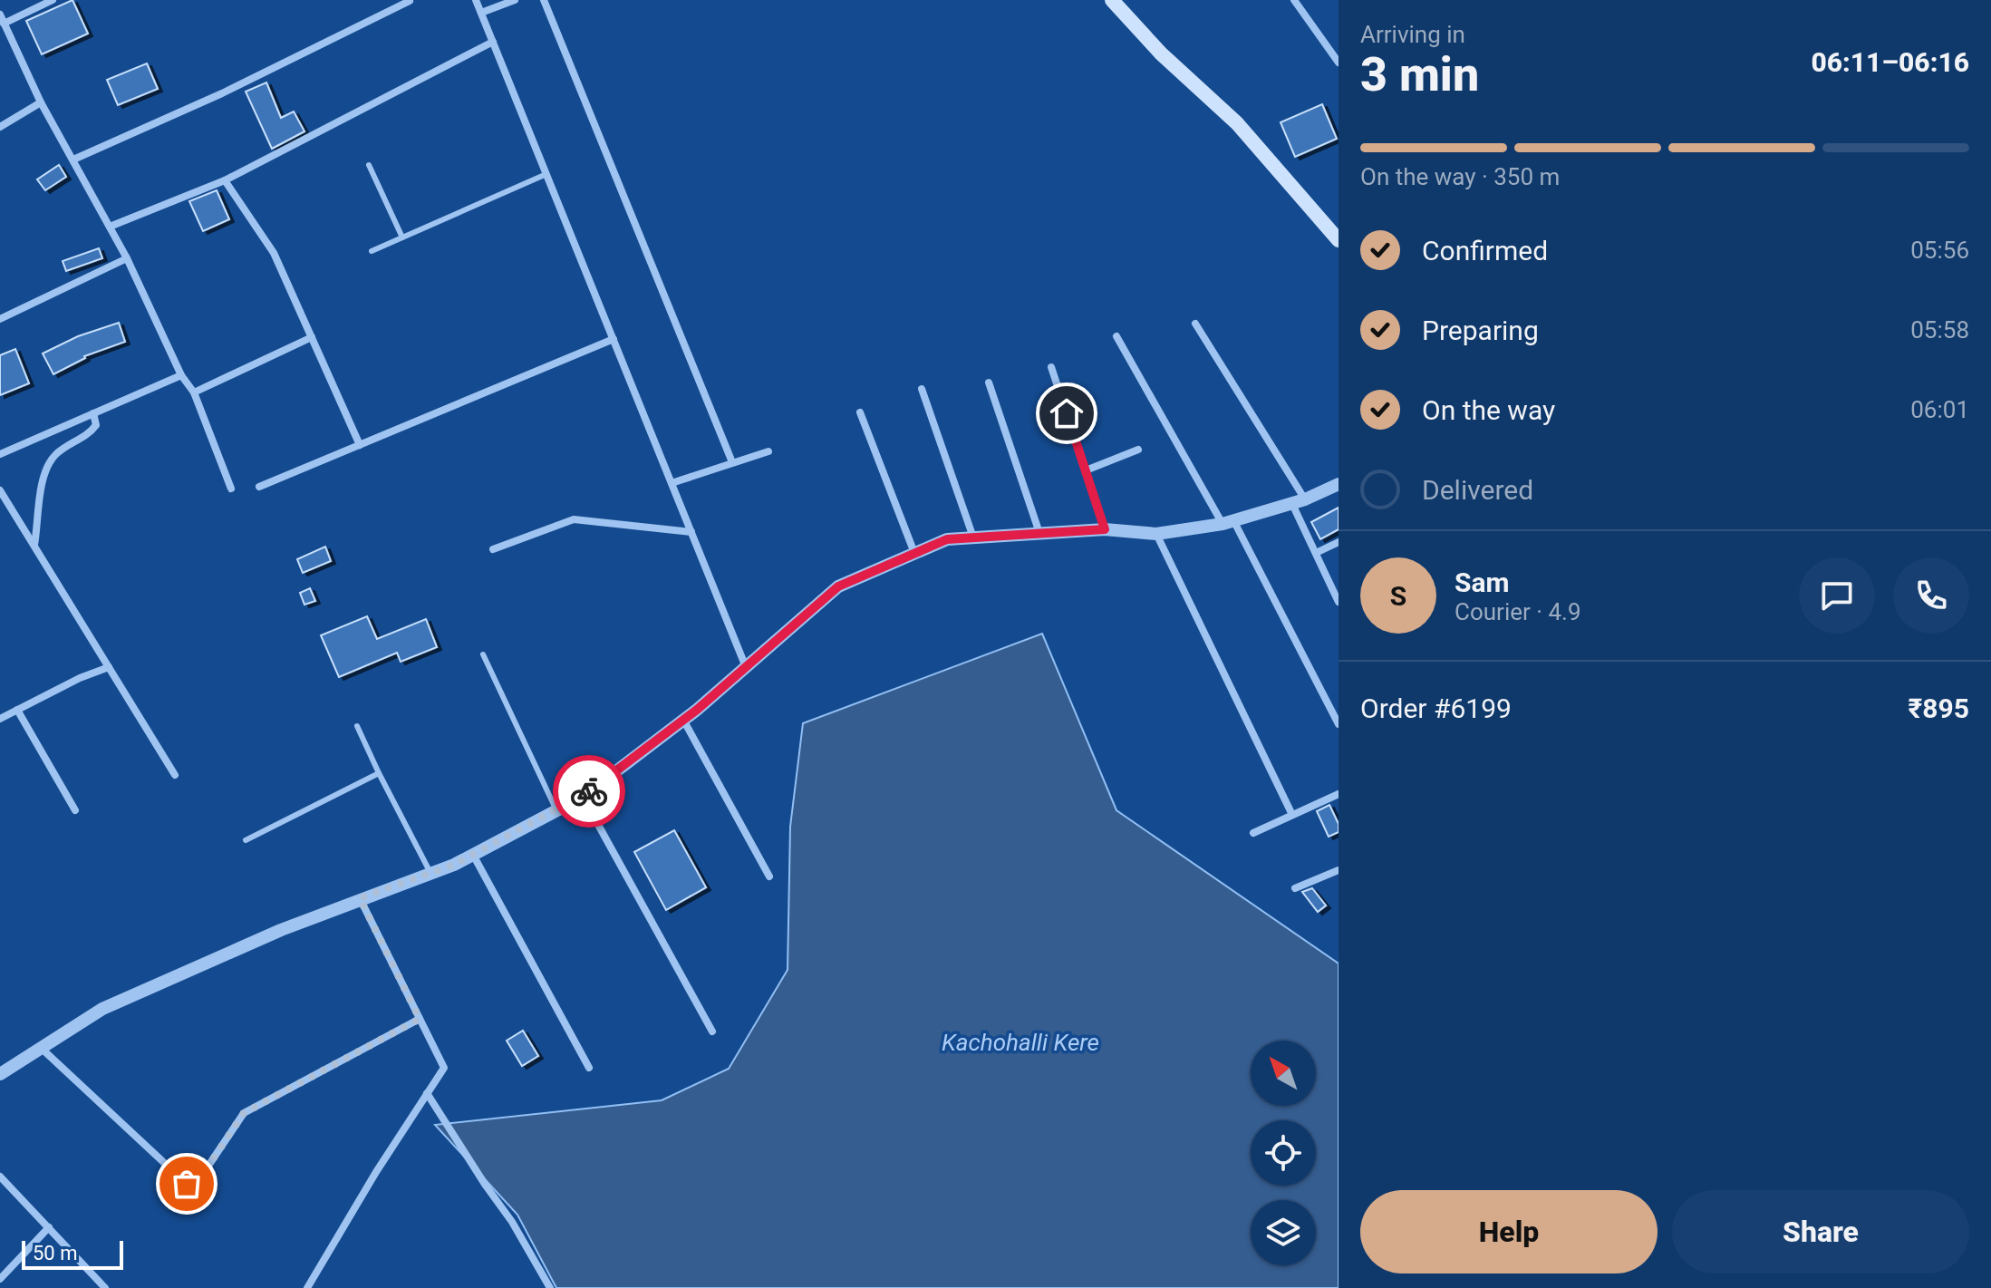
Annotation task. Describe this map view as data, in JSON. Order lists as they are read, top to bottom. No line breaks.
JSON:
{"water":["Kachohalli Kere"],"scale_bar":"50 m","north":"top left","page":{"heading":["3 min","Arriving in","06:11–06:16"],"panel":["Sam","Courier · 4.9","Order #6199","₹895"],"bar":"On the way · 350 m","list":[["Confirmed","05:56"],["Preparing","05:58"],["On the way","06:01"],"Delivered"],"round":"S","buttons":["Help","Share"],"scale":"50 m"}}
